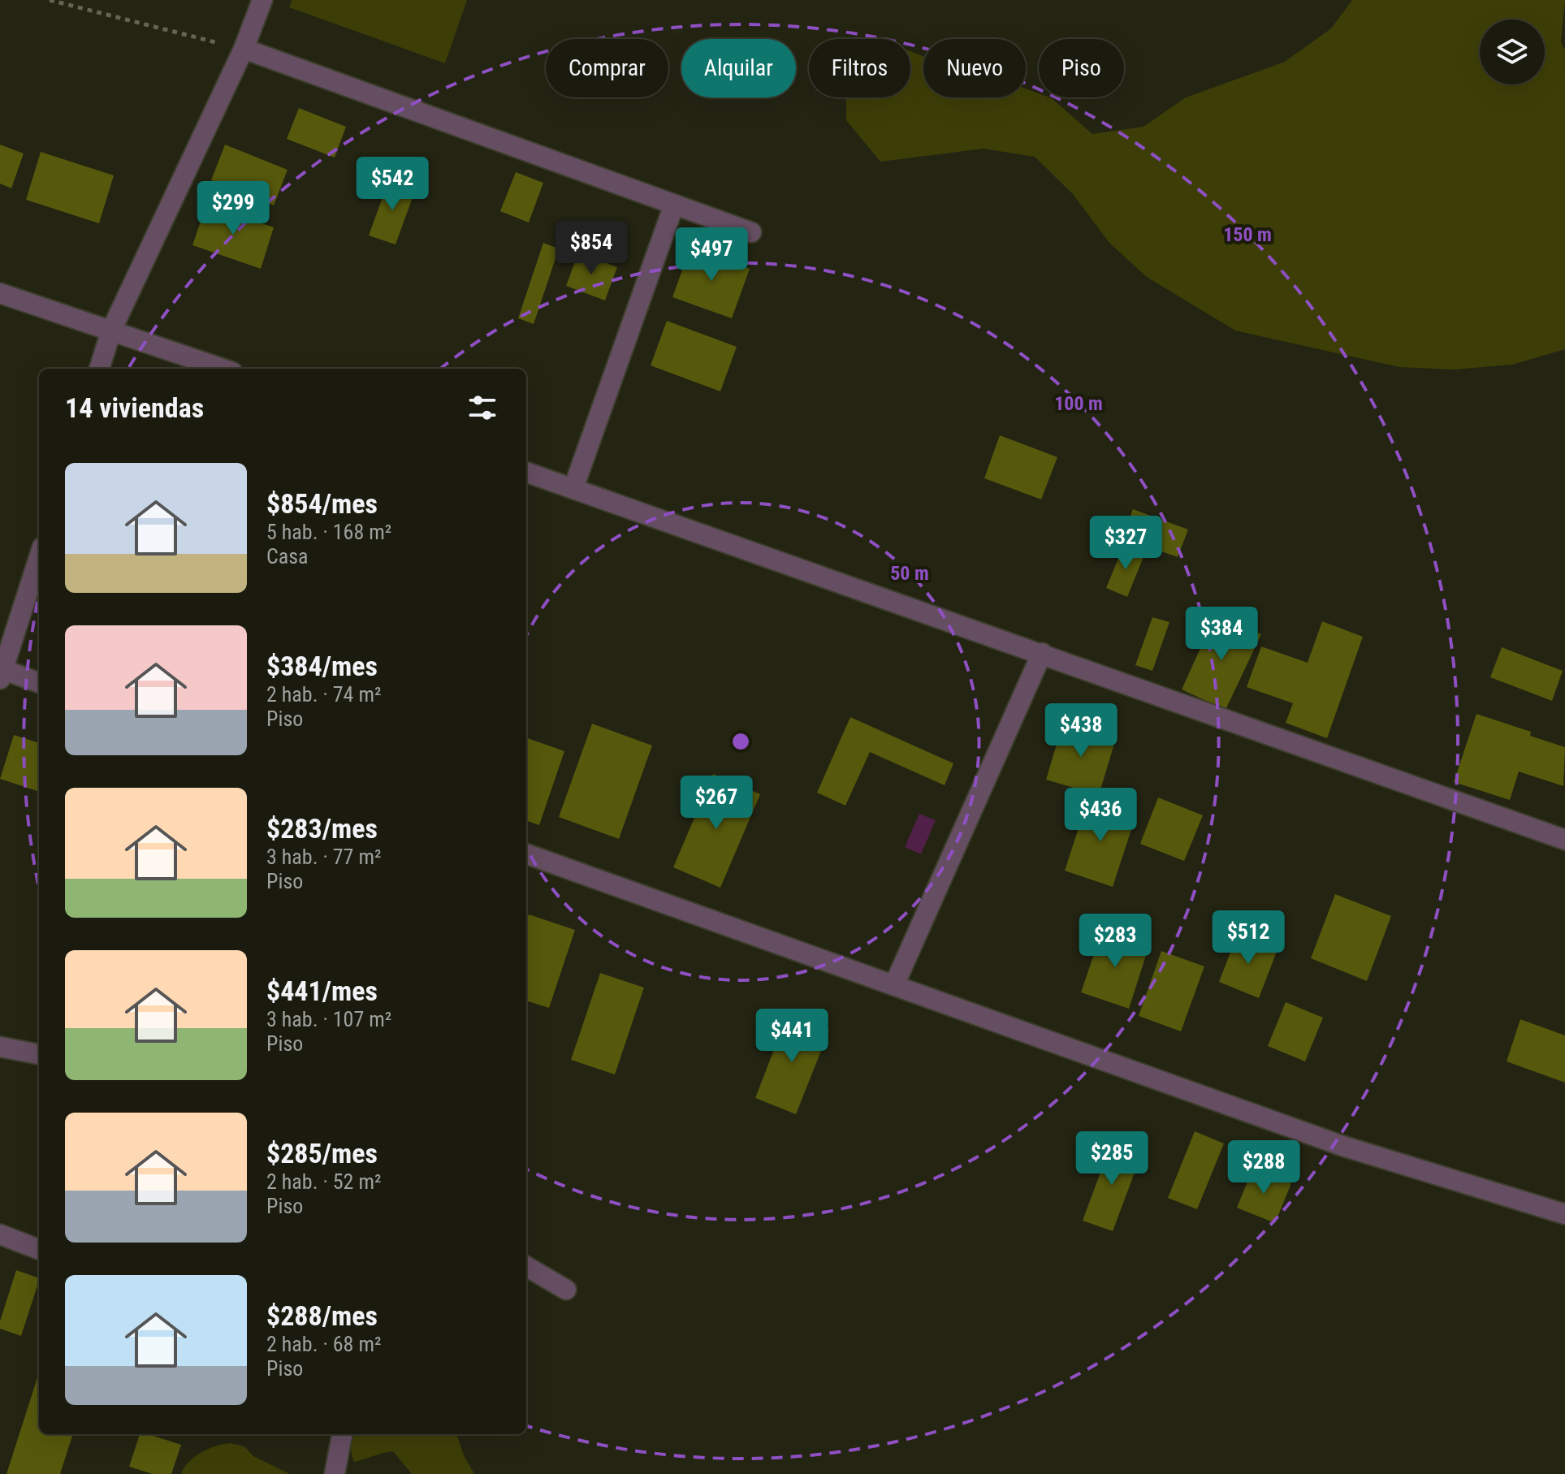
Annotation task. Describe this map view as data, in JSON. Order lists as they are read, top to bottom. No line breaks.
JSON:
{"page":{"chip":["Comprar","Alquilar","Filtros","Nuevo","Piso"],"price":["$542","$299","$854","$497","$327","$384","$438","$267","$436","$512","$283","$441","$285","$288"],"heading":"14 viviendas","list":[{"name":"$854/mes","note":"5 hab. · 168 m² · Casa"},{"name":"$384/mes","note":"2 hab. · 74 m² · Piso"},{"name":"$283/mes","note":"3 hab. · 77 m² · Piso"},{"name":"$441/mes","note":"3 hab. · 107 m² · Piso"},{"name":"$285/mes","note":"2 hab. · 52 m² · Piso"},{"name":"$288/mes","note":"2 hab. · 68 m² · Piso"}]},"rings":["150 m","100 m","50 m"]}
